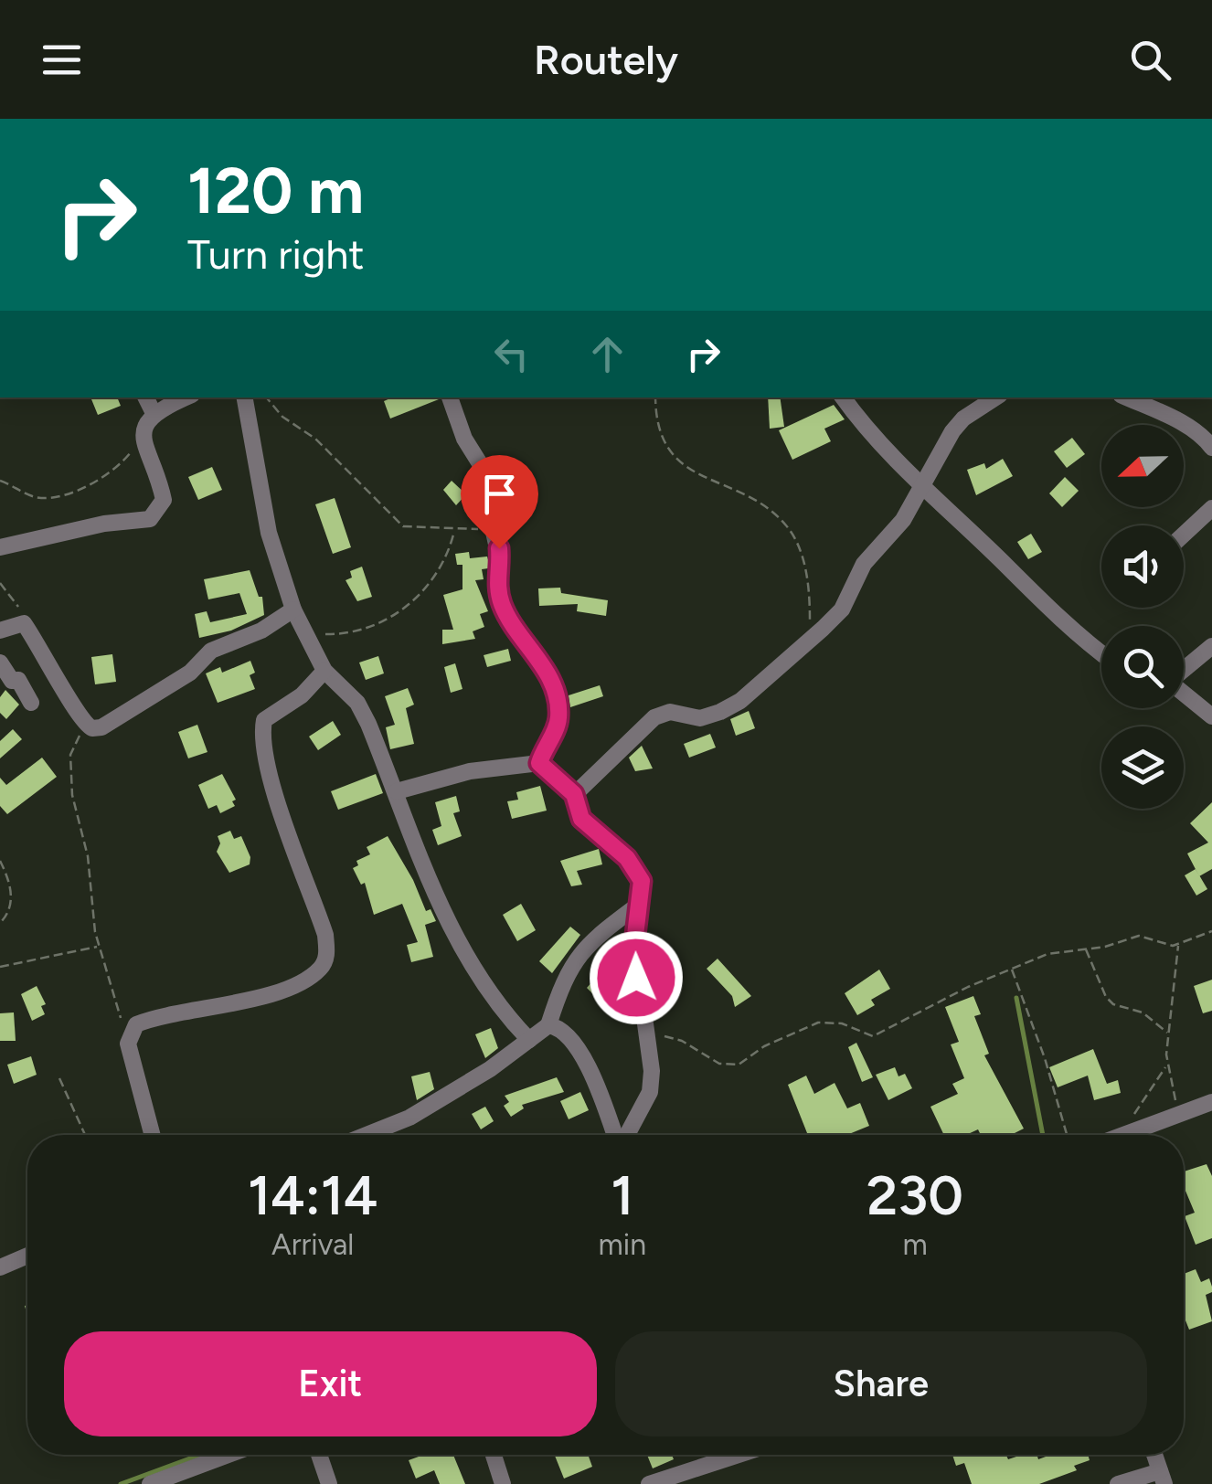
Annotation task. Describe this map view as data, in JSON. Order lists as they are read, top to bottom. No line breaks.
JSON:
{"north":"left","page":{"header":"Routely","turn":["120 m","Turn right"],"eta":["14:14","Arrival","1","min","230","m"],"buttons":["Exit","Share"]}}
